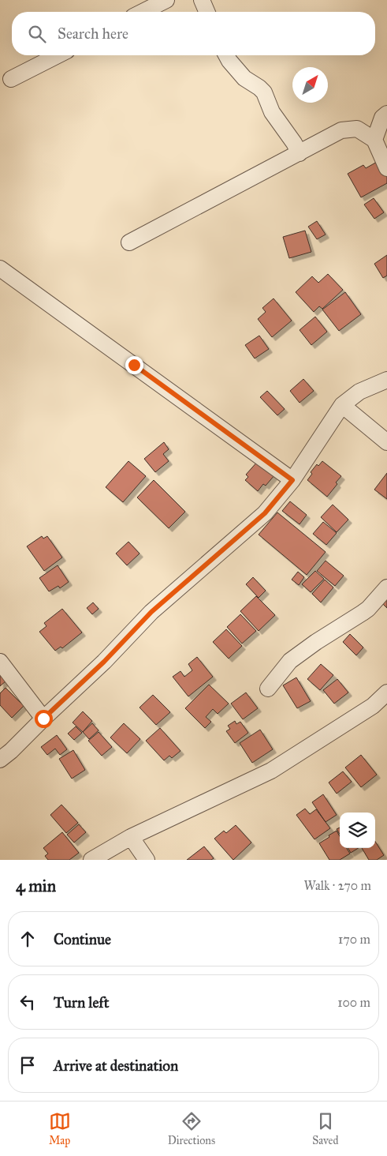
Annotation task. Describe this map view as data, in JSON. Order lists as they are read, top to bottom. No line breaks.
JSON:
{"north":"top right","page":{"search":"Search here","heading":["4 min","Walk · 270 m"],"list":[["Continue","170 m"],["Turn left","100 m"],"Arrive at destination"],"nav":["Map","Directions","Saved"]}}
